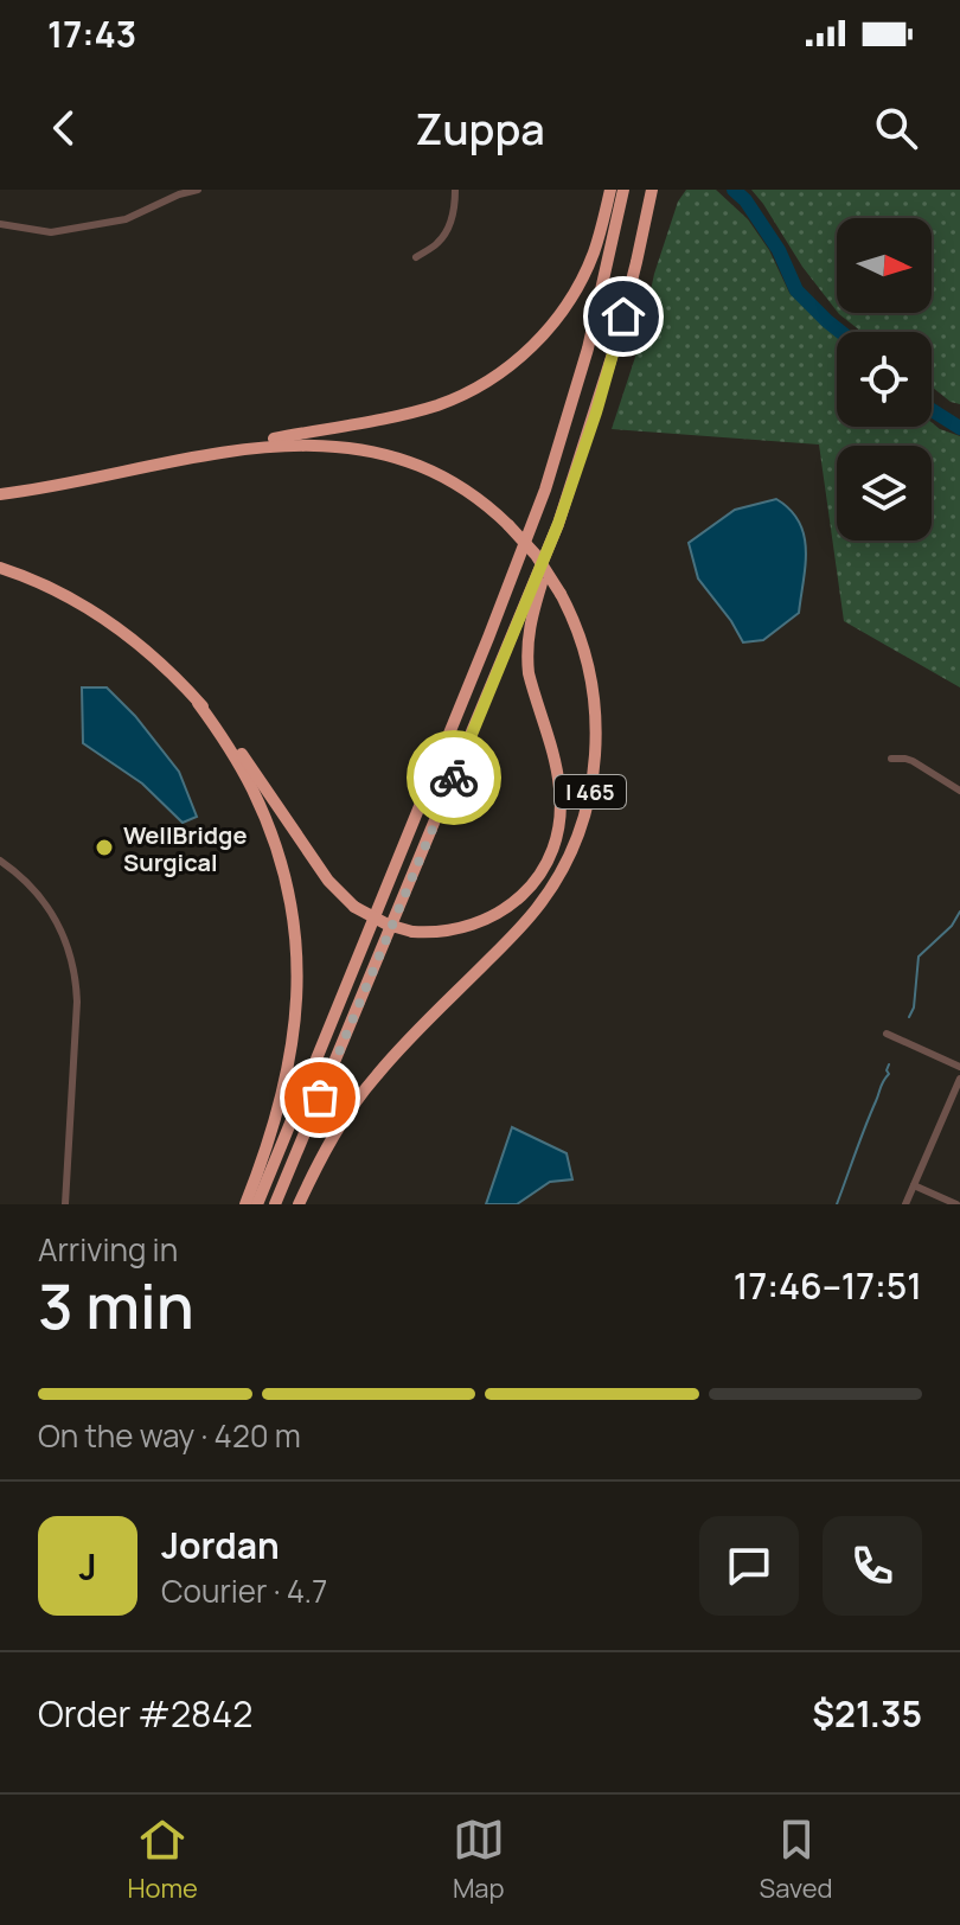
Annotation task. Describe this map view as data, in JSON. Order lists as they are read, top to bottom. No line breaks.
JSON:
{"streets":{"highway":["I 465"]},"places":["WellBridge Surgical"],"north":"right","page":{"status":"17:43","header":"Zuppa","heading":["3 min","Arriving in","17:46–17:51"],"panel":["Jordan","Courier · 4.7","Order #2842","$21.35"],"bar":"On the way · 420 m","round":"J","tabs":["Home","Map","Saved"]}}
